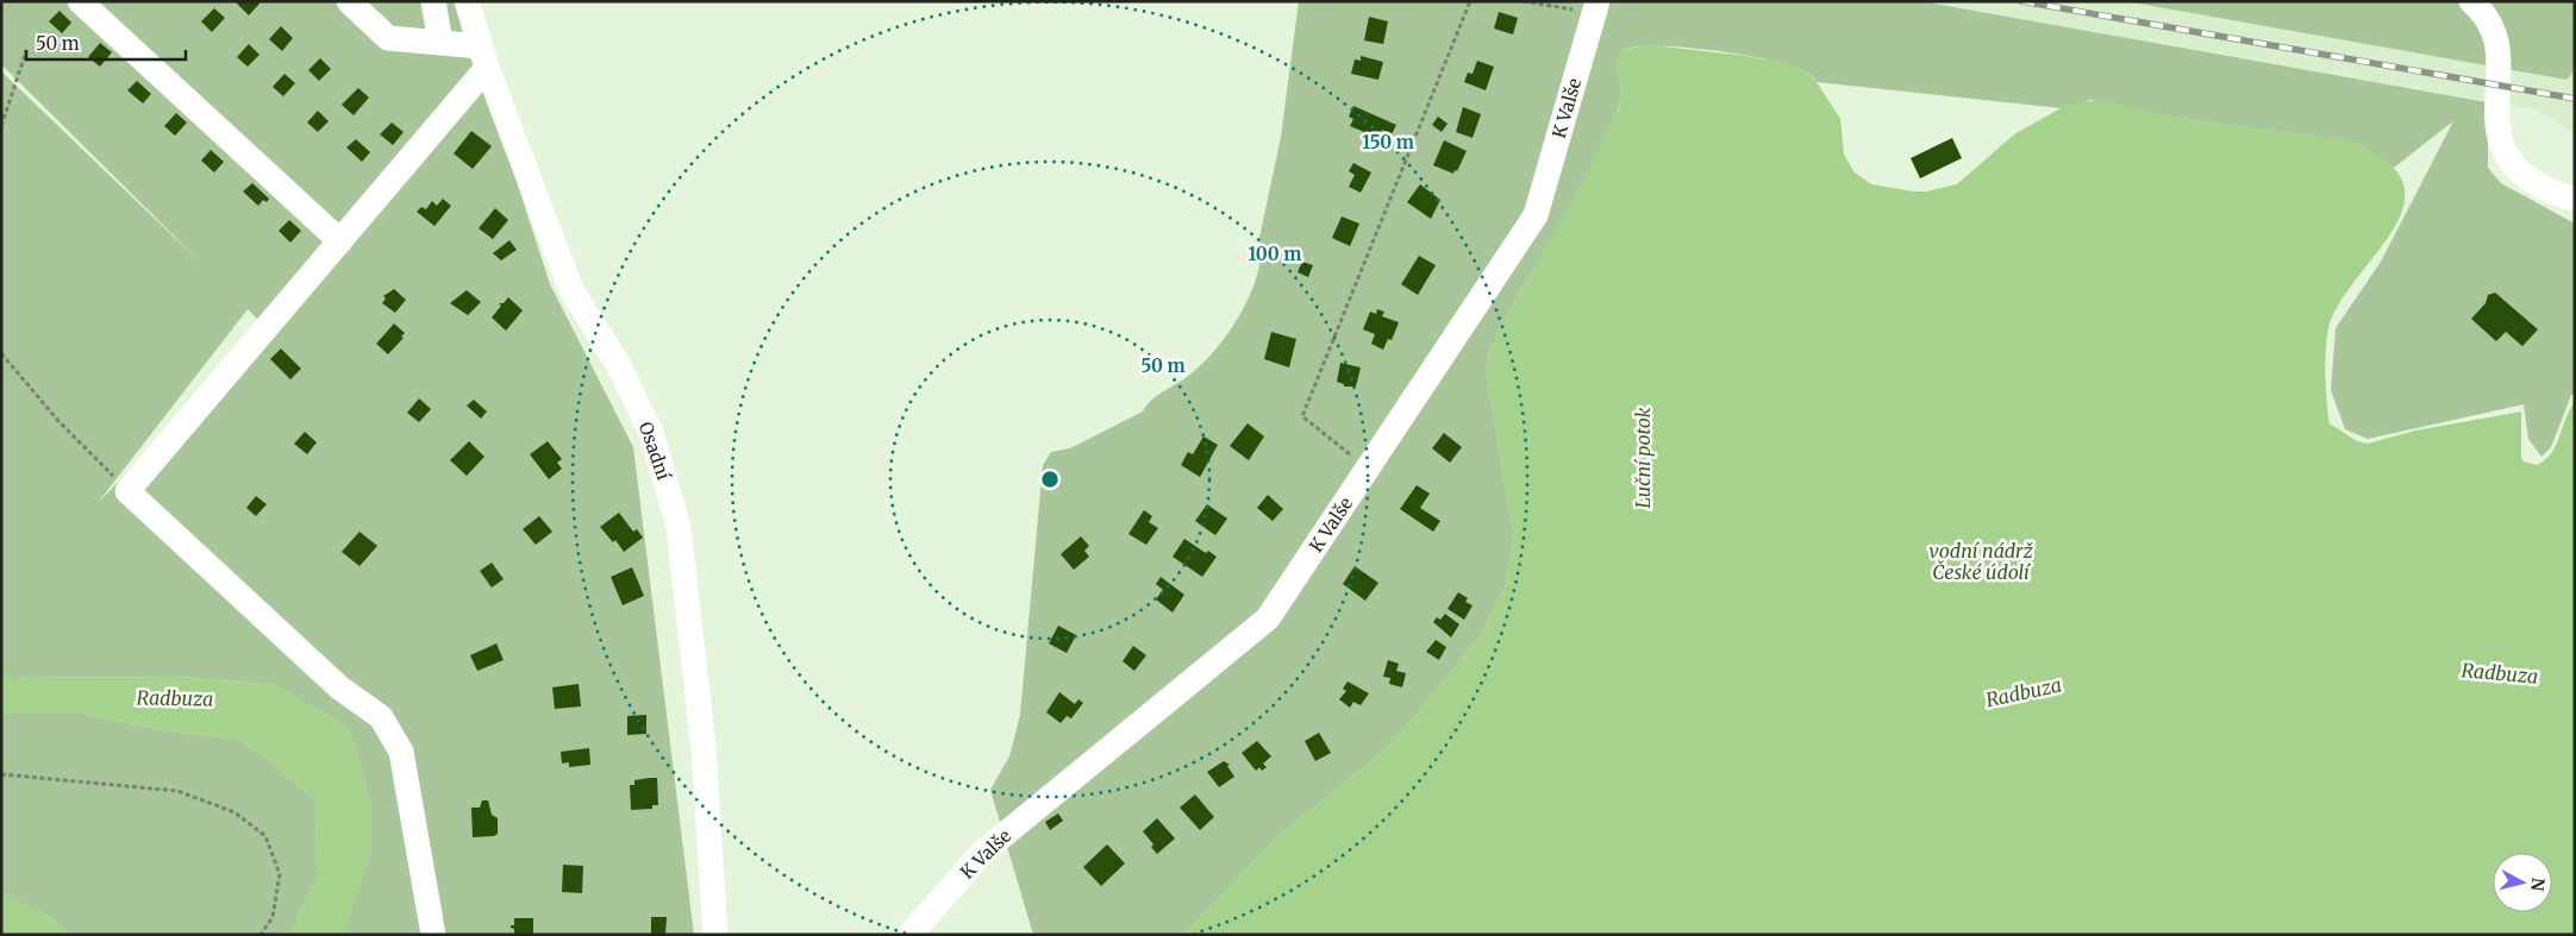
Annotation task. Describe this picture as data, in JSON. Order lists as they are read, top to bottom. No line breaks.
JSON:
{"streets":{"street":["K Valše","Osadní"]},"water":["Luční potok","vodní nádrž České údolí","Radbuza"],"scale_bar":"50 m","north":"right","rings":["150 m","100 m","50 m"]}
